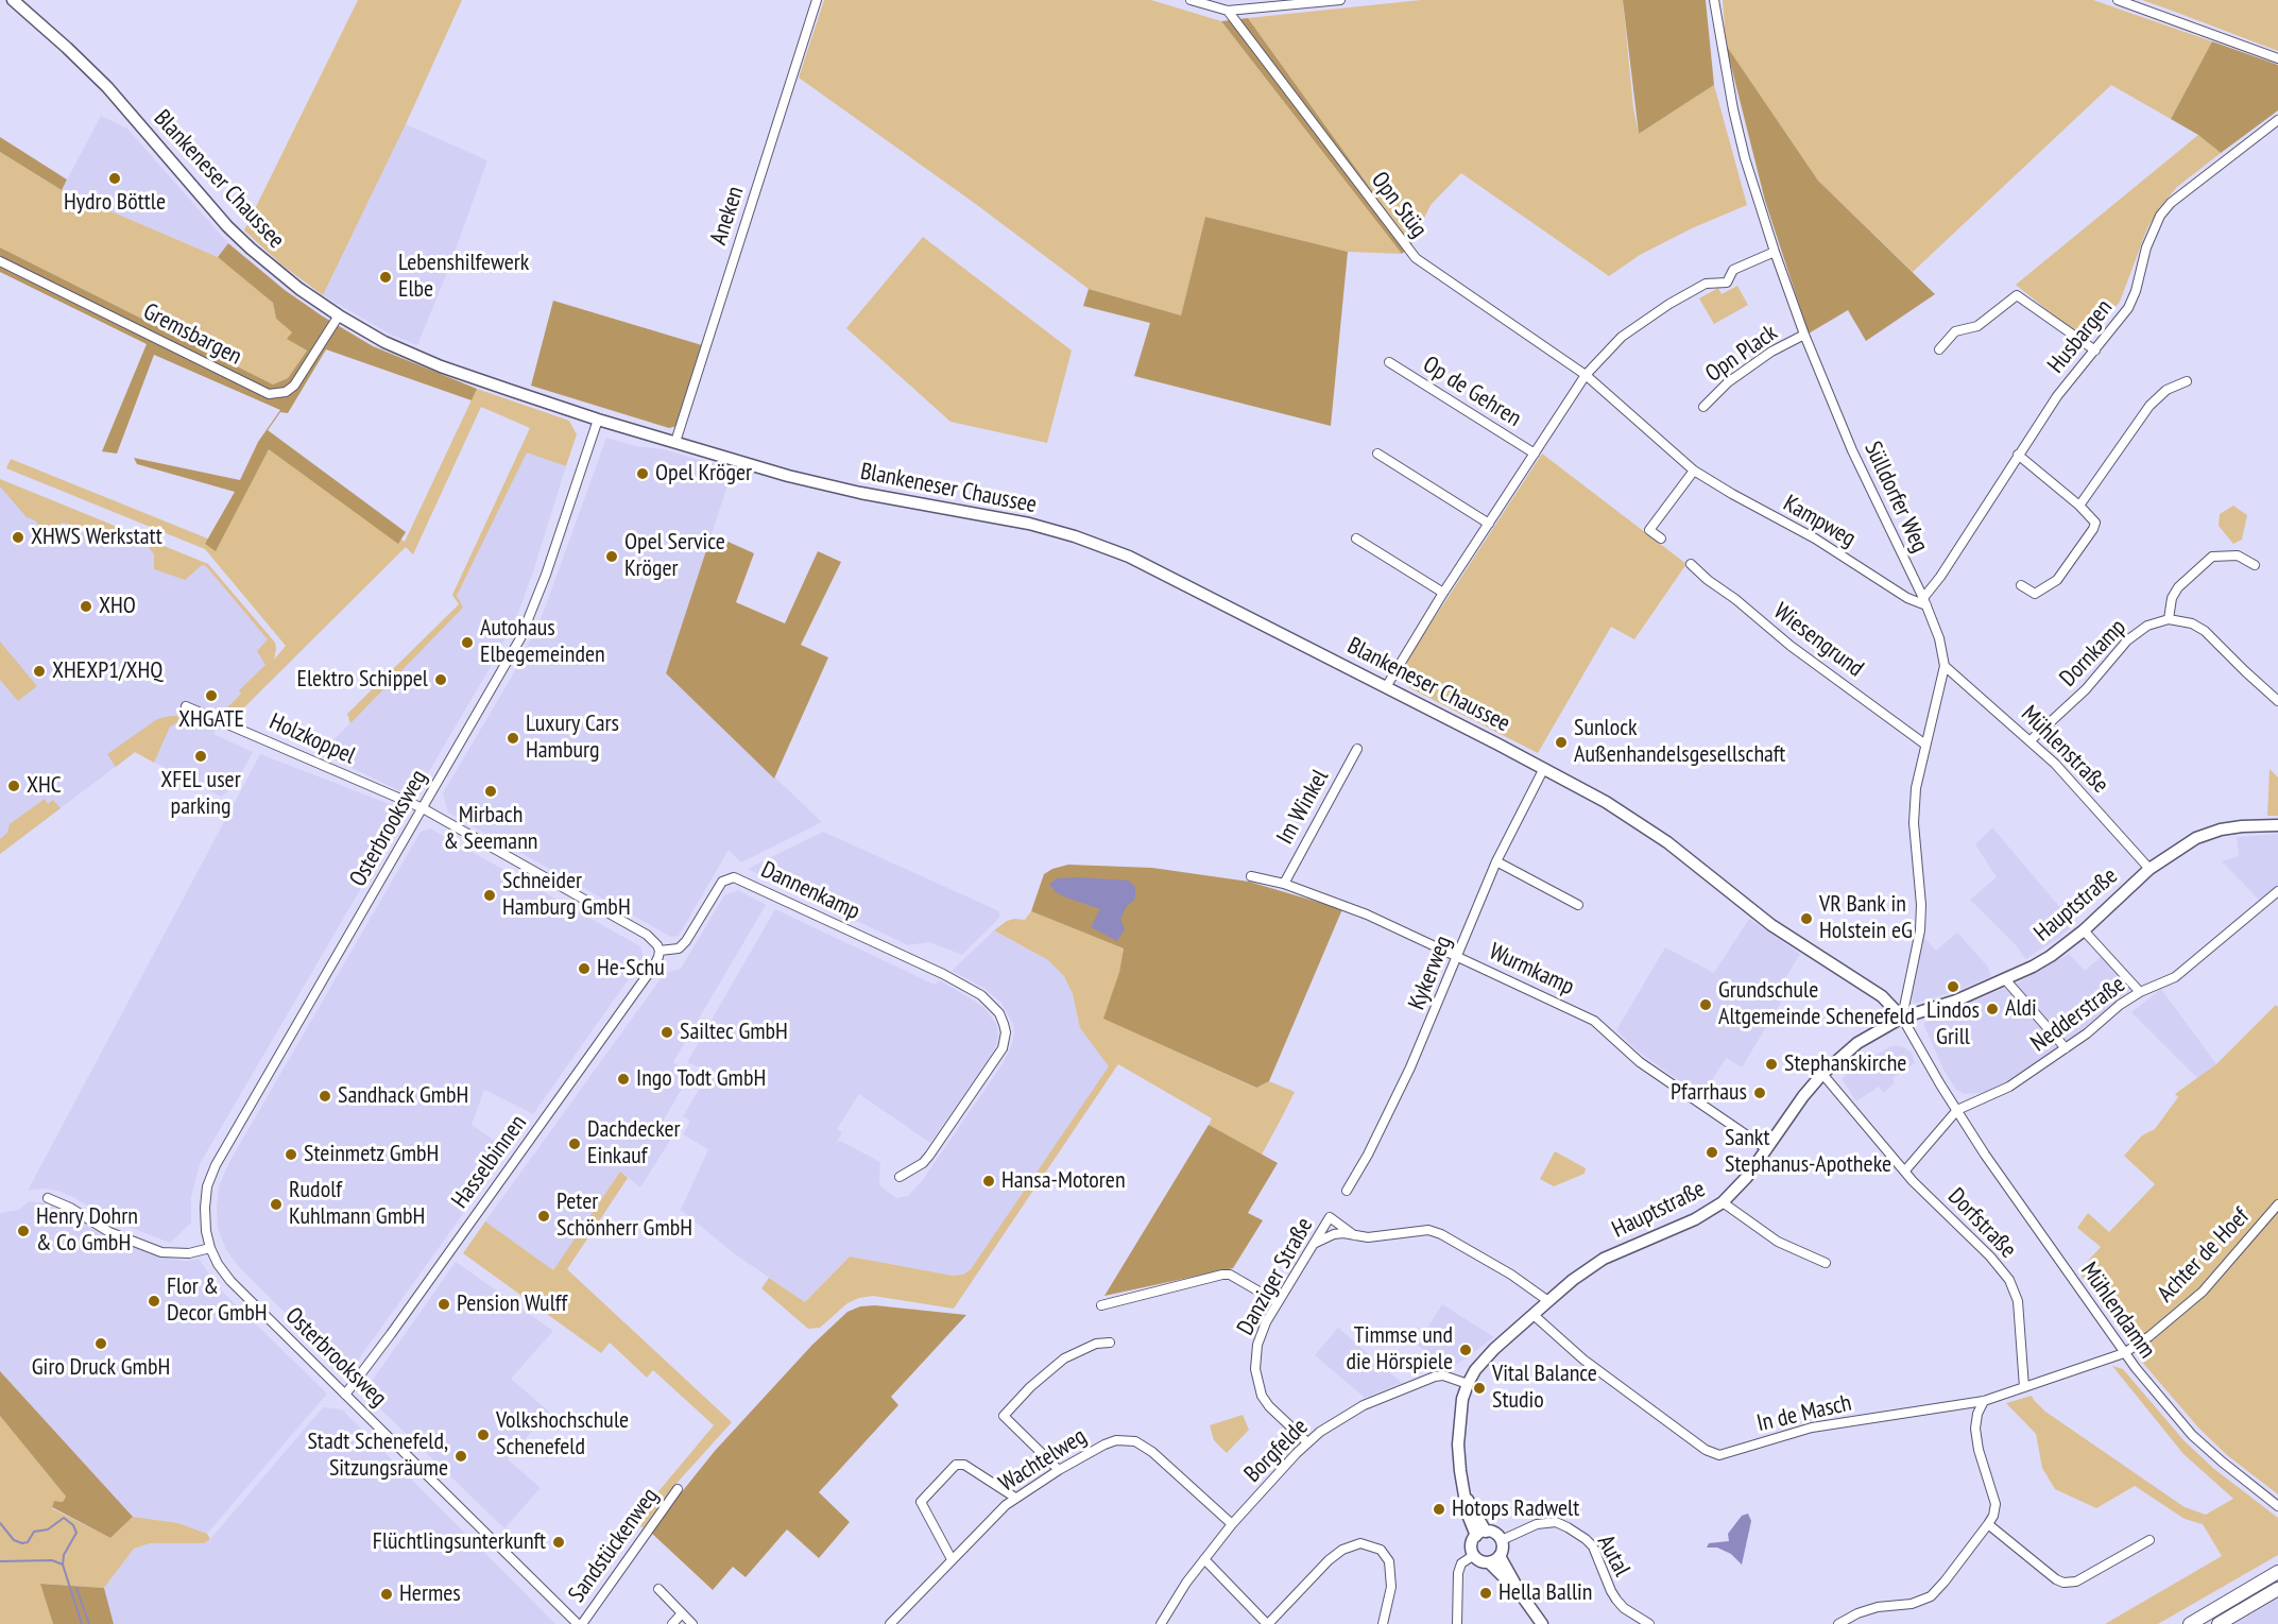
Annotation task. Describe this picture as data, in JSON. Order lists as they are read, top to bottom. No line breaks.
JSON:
{"streets":{"main road":["Blankeneser Chaussee","Hauptstraße"],"street":["Opn Stüg","Aneken","Gremsbargen","Husbargen","Opn Plack","Op de Gehren","Sülldorfer Weg","Kampweg","Wiesengrund","Dornkamp","Holzkoppel","Mühlenstraße","Im Winkel","Osterbrooksweg","Dannenkamp","Wurmkamp","Kykerweg","Nedderstraße","Hasselbinnen","Dorfstraße","Achter de Hoef","Danziger Straße","Mühlendamm","In de Masch","Borgfelde","Wachtelweg","Sandstückenweg","Autal"]},"crossings":[["Blankeneser Chaussee","Aneken"],["Blankeneser Chaussee","Gremsbargen"],["Blankeneser Chaussee","Op de Gehren"],["Blankeneser Chaussee","Sülldorfer Weg"],["Blankeneser Chaussee","Osterbrooksweg"],["Blankeneser Chaussee","Hauptstraße"],["Blankeneser Chaussee","Kykerweg"],["Blankeneser Chaussee","Mühlendamm"],["Opn Stüg","Op de Gehren"],["Opn Stüg","Kampweg"],["Husbargen","Sülldorfer Weg"],["Husbargen","Kampweg"],["Opn Plack","Sülldorfer Weg"],["Op de Gehren","Sülldorfer Weg"],["Op de Gehren","Kampweg"],["Sülldorfer Weg","Kampweg"],["Sülldorfer Weg","Wiesengrund"],["Sülldorfer Weg","Mühlenstraße"],["Sülldorfer Weg","Hauptstraße"],["Sülldorfer Weg","Mühlendamm"],["Dornkamp","Mühlenstraße"],["Holzkoppel","Osterbrooksweg"],["Mühlenstraße","Hauptstraße"],["Im Winkel","Wurmkamp"],["Osterbrooksweg","Hasselbinnen"],["Osterbrooksweg","Sandstückenweg"],["Dannenkamp","Hasselbinnen"],["Hauptstraße","Wurmkamp"],["Hauptstraße","Dorfstraße"],["Hauptstraße","Mühlendamm"],["Hauptstraße","In de Masch"],["Hauptstraße","Borgfelde"],["Hauptstraße","Autal"],["Wurmkamp","Kykerweg"],["Nedderstraße","Dorfstraße"],["Nedderstraße","Mühlendamm"],["Dorfstraße","In de Masch"],["Achter de Hoef","Mühlendamm"],["Achter de Hoef","In de Masch"],["Danziger Straße","Borgfelde"],["Mühlendamm","In de Masch"],["Borgfelde","Wachtelweg"]],"places":["Hydro Böttle","Lebenshilfewerk Elbe","Opel Kröger","XHWS Werkstatt","Opel Service Kröger","XHO","Autohaus Elbegemeinden","XHEXP1/XHQ","Elektro Schippel","XHGATE","Luxury Cars Hamburg","Sunlock Außenhandelsgesellschaft","XFEL user parking","XHC","Mirbach & Seemann","Schneider Hamburg GmbH","VR Bank in Holstein eG","He-Schu","Lindos Grill","Grundschule Altgemeinde Schenefeld","Aldi","Sailtec GmbH","Stephanskirche","Ingo Todt GmbH","Pfarrhaus","Sandhack GmbH","Dachdecker Einkauf","Sankt Stephanus-Apotheke","Steinmetz GmbH","Hansa-Motoren","Rudolf Kuhlmann GmbH","Peter Schönherr GmbH","Henry Dohrn & Co GmbH","Flor & Decor GmbH","Pension Wulff","Giro Druck GmbH","Timmse und die Hörspiele","Vital Balance Studio","Volkshochschule Schenefeld","Stadt Schenefeld, Sitzungsräume","Hotops Radwelt","Flüchtlingsunterkunft","Hella Ballin","Hermes"]}
